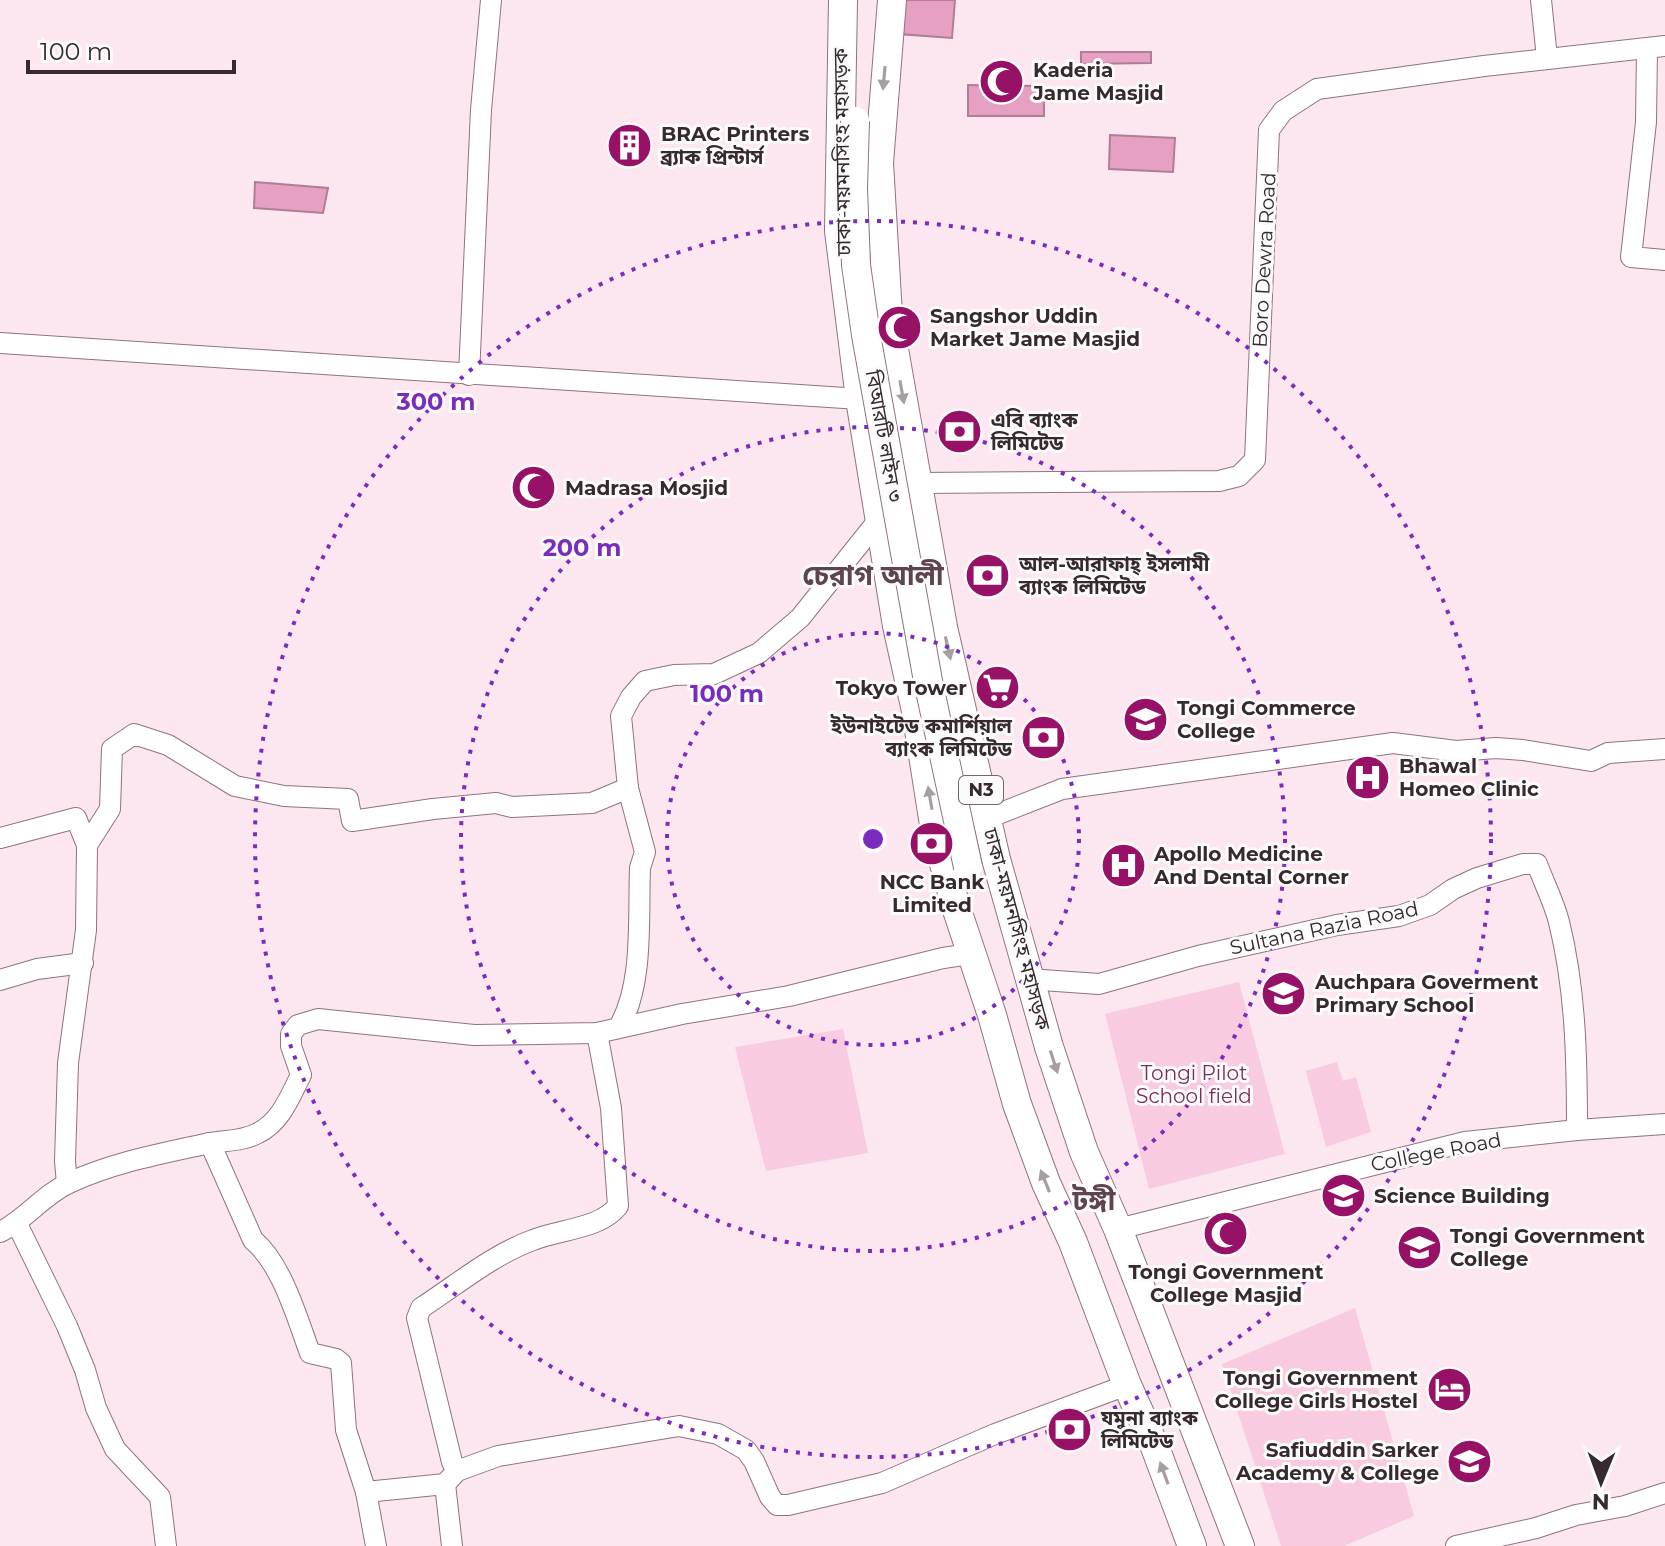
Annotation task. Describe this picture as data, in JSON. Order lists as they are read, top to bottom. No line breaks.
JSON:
{"streets":{"highway":["ঢাকা-ময়মনসিংহ মহাসড়ক","বিআরটি লাইন ৩","N3"],"street":["Boro Dewra Road","Sultana Razia Road","College Road"]},"crossings":[["ঢাকা-ময়মনসিংহ মহাসড়ক","Boro Dewra Road"],["ঢাকা-ময়মনসিংহ মহাসড়ক","Sultana Razia Road"],["ঢাকা-ময়মনসিংহ মহাসড়ক","College Road"],["Sultana Razia Road","College Road"]],"districts":["চেরাগ আলী","টঙ্গী"],"parks":["Tongi Pilot School field"],"places":{"mosque":["Kaderia Jame Masjid","Sangshor Uddin Market Jame Masjid","Madrasa Mosjid","Tongi Government College Masjid"],"building":["BRAC Printers ব্র্যাক প্রিন্টার্স"],"bank":["এবি ব্যাংক লিমিটেড","আল-আরাফাহ্ ইসলামী ব্যাংক লিমিটেড","ইউনাইটেড কমার্শিয়াল ব্যাংক লিমিটেড","NCC Bank Limited","যমুনা ব্যাংক লিমিটেড"],"supermarket":["Tokyo Tower"],"school or university":["Tongi Commerce College","Auchpara Goverment Primary School","Science Building","Tongi Government College","Safiuddin Sarker Academy & College"],"hospital":["Bhawal Homeo Clinic","Apollo Medicine And Dental Corner"],"hotel":["Tongi Government College Girls Hostel"]},"scale_bar":"100 m","north":"bottom","rings":["300 m","200 m","100 m"]}
